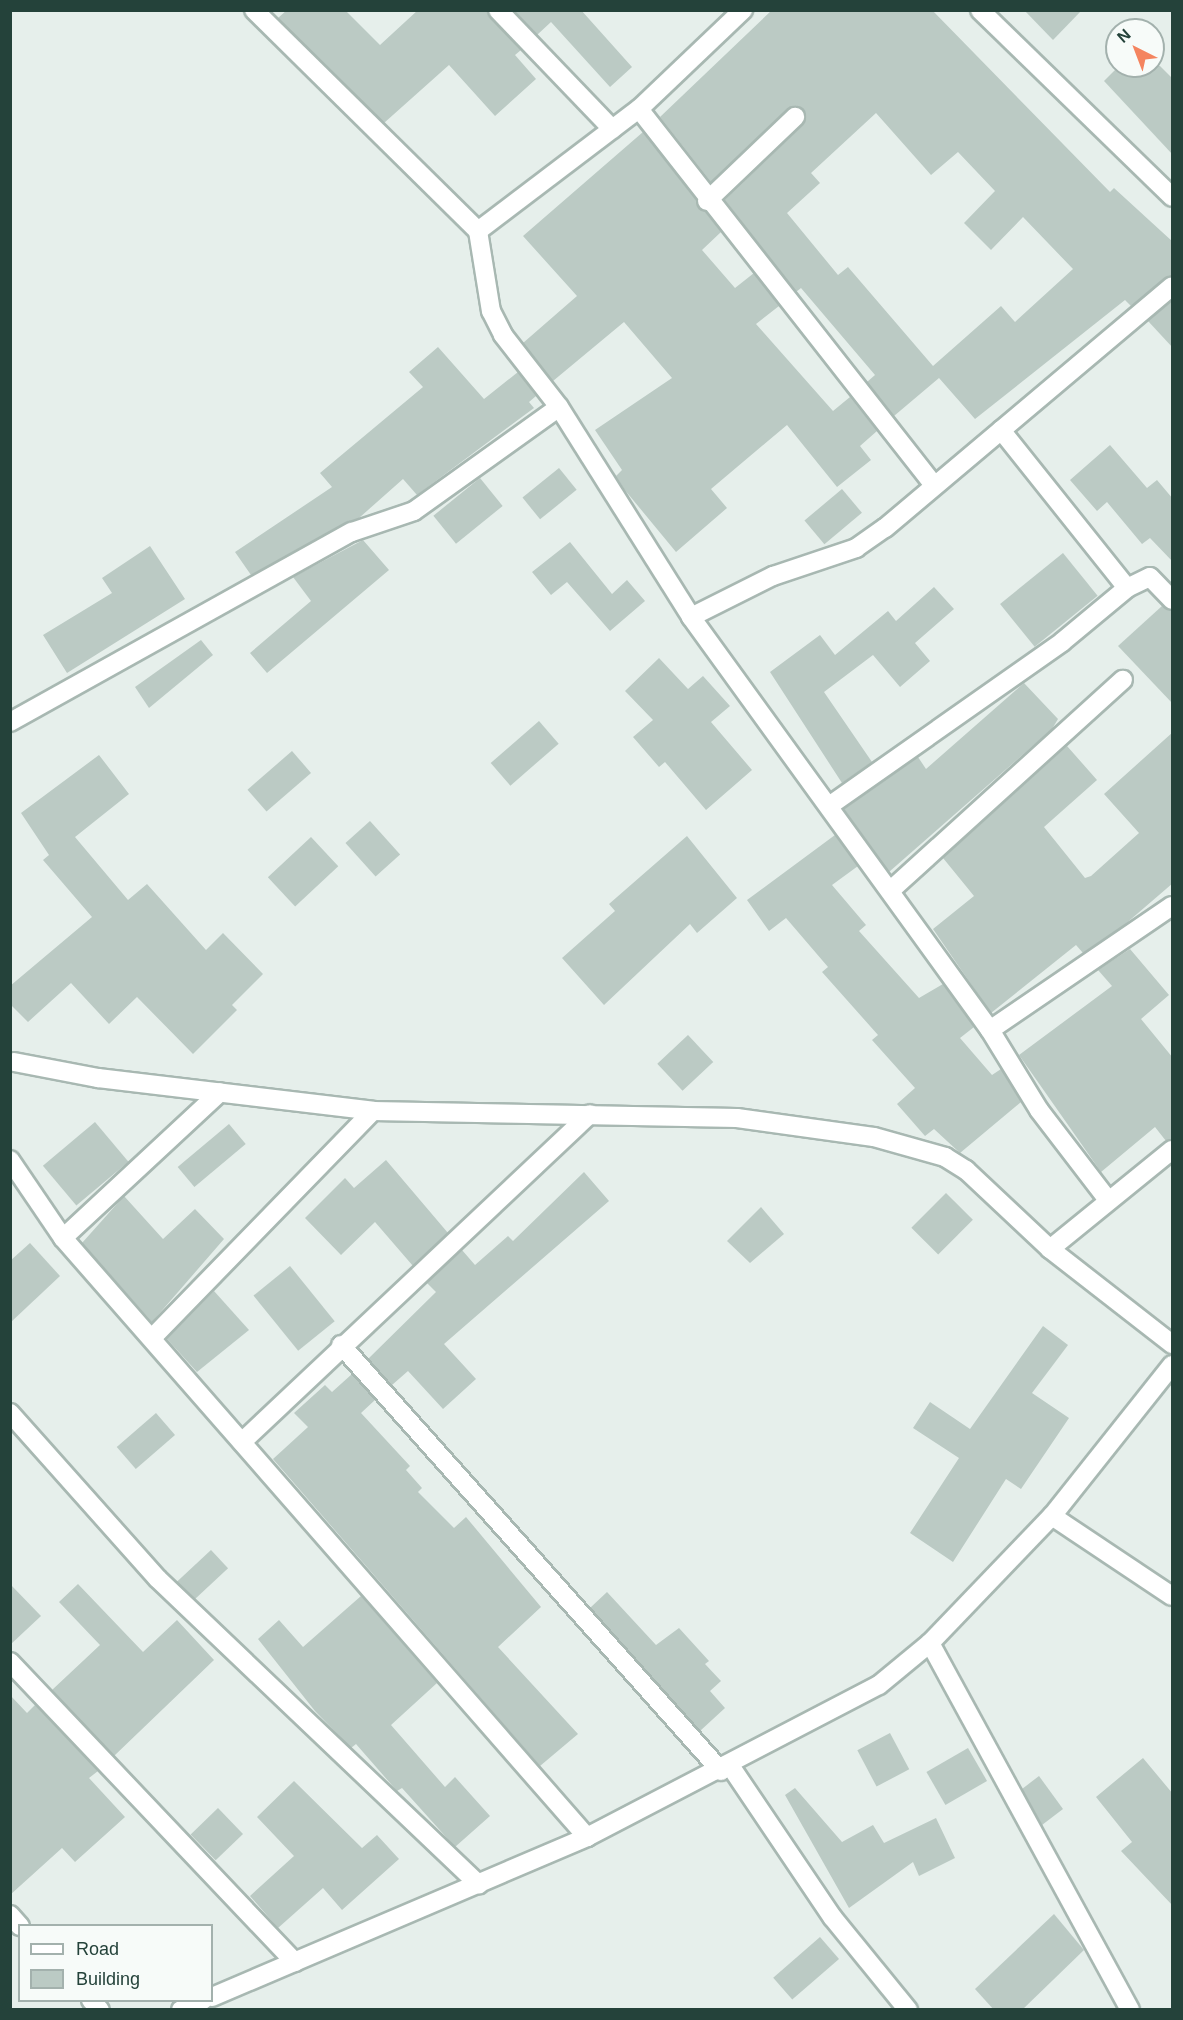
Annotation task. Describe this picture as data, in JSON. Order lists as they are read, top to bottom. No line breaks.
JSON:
{"legend":["Road","Building"],"north":"top left"}
